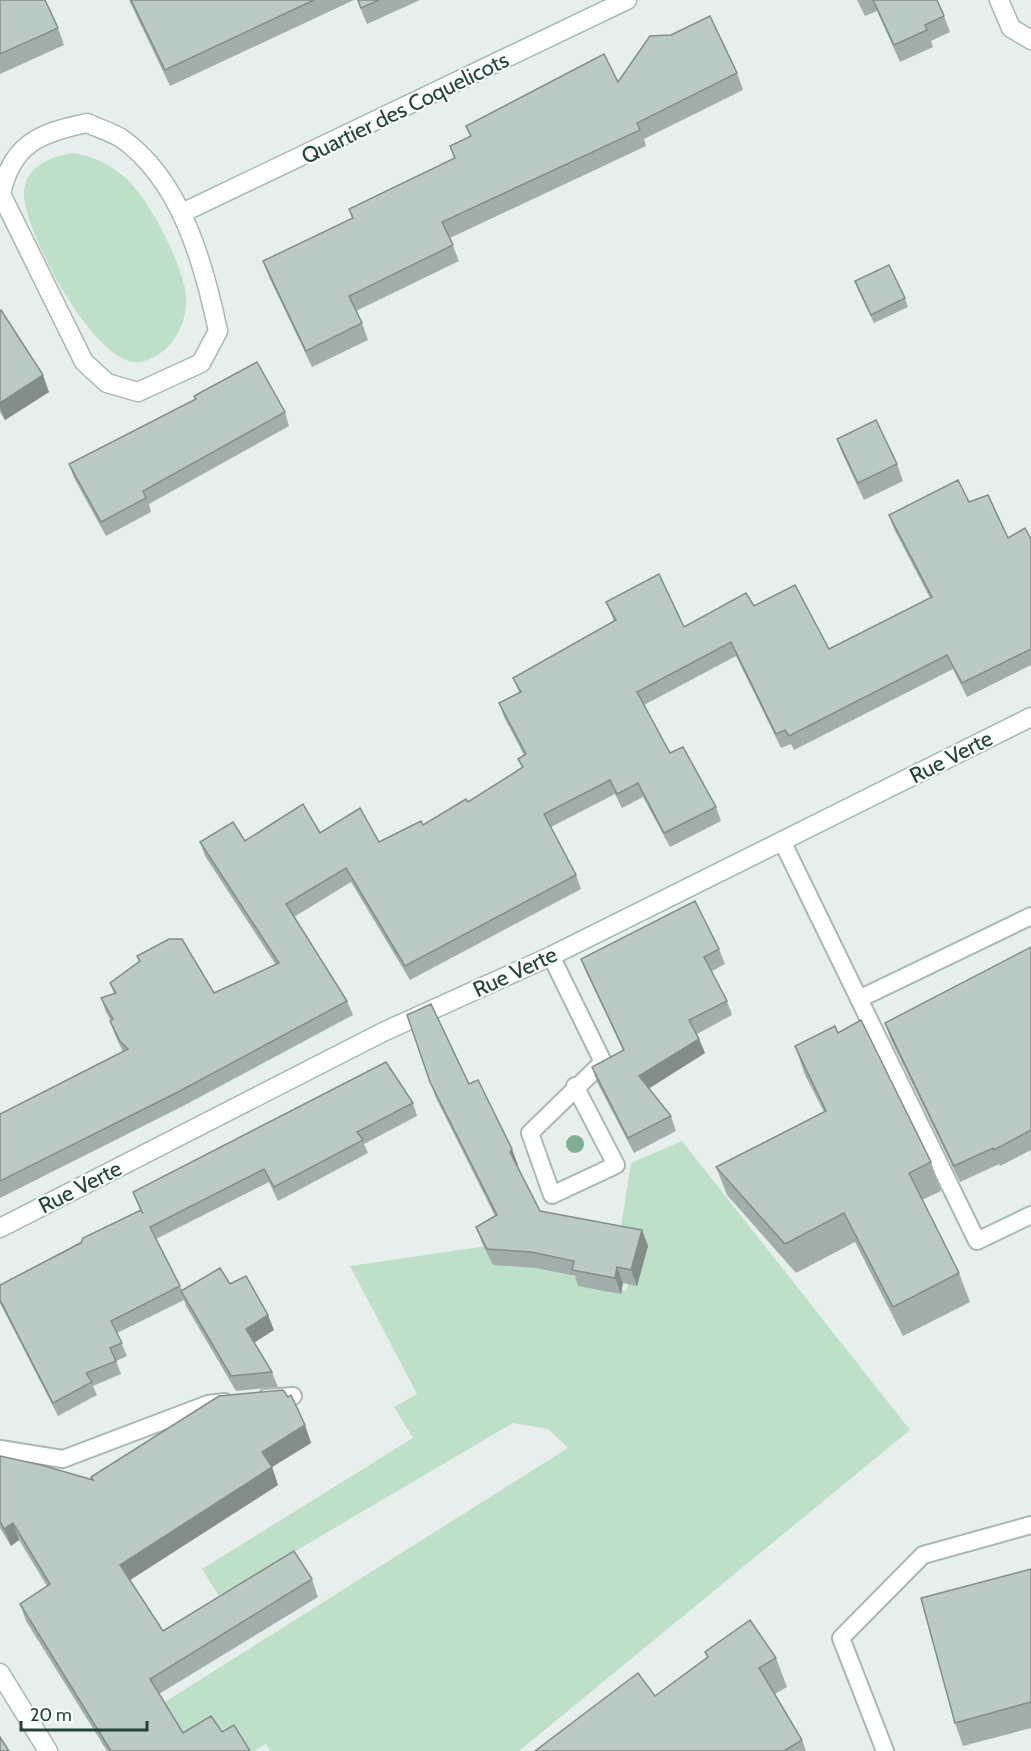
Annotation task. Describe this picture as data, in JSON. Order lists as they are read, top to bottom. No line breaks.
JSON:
{"streets":{"street":["Quartier des Coquelicots","Rue Verte"]},"scale_bar":"20 m"}
